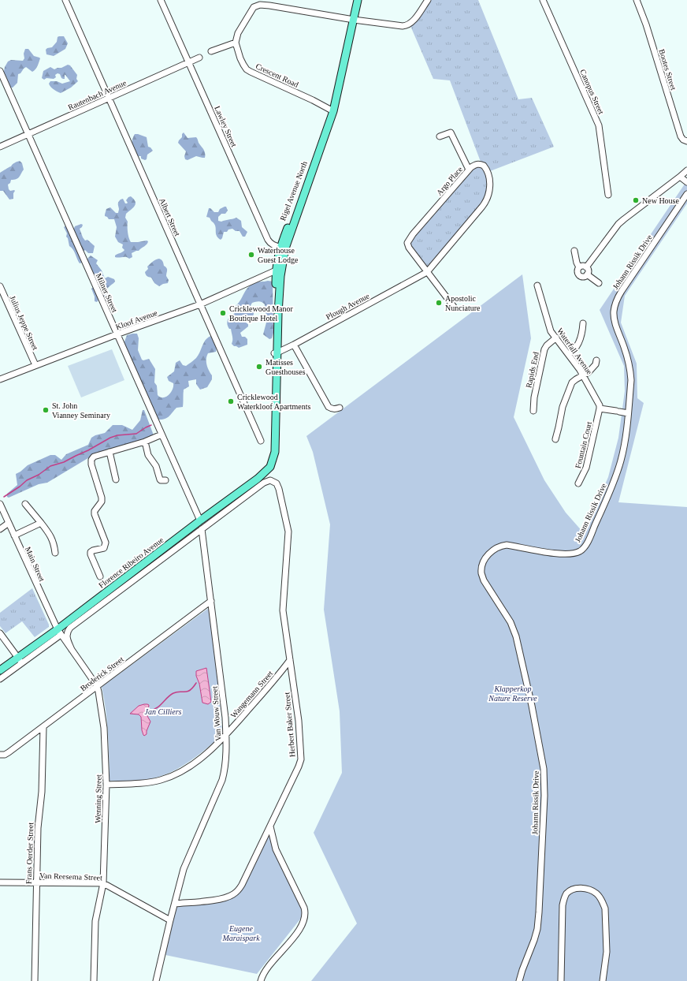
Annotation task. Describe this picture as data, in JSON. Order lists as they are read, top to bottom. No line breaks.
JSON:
{"streets":{"main road":["Rigel Avenue North","Florence Ribeiro Avenue"],"street":["Bootes Street","Crescent Road","Canopus Street","Rautenbach Avenue","Lawley Street","Argo Place","Albert Street","Johann Rissik Drive","Milner Street","Plough Avenue","Kloof Avenue","Julius Jeppe Street","Waterfall Avenue","Rapids End","Fountain Court","Main Street","Broderick Street","Wangemann Street","Van Wouw Street","Herbert Baker Street","Wenning Street","Frans Oerder Street","Van Reesema Street"]},"crossings":[["Crescent Road","Rigel Avenue North"],["Rautenbach Avenue","Lawley Street"],["Rautenbach Avenue","Albert Street"],["Rautenbach Avenue","Milner Street"],["Lawley Street","Rigel Avenue North"],["Argo Place","Plough Avenue"],["Rigel Avenue North","Plough Avenue"],["Rigel Avenue North","Kloof Avenue"],["Rigel Avenue North","Florence Ribeiro Avenue"],["Albert Street","Kloof Avenue"],["Milner Street","Kloof Avenue"],["Milner Street","Florence Ribeiro Avenue"],["Kloof Avenue","Julius Jeppe Street"],["Waterfall Avenue","Rapids End"],["Waterfall Avenue","Fountain Court"],["Florence Ribeiro Avenue","Main Street"],["Florence Ribeiro Avenue","Wenning Street"],["Main Street","Wenning Street"],["Broderick Street","Van Wouw Street"],["Broderick Street","Wenning Street"],["Broderick Street","Frans Oerder Street"],["Wangemann Street","Van Wouw Street"],["Wangemann Street","Herbert Baker Street"],["Wangemann Street","Wenning Street"],["Van Wouw Street","Herbert Baker Street"],["Van Wouw Street","Van Reesema Street"],["Wenning Street","Van Reesema Street"],["Frans Oerder Street","Van Reesema Street"]],"parks":["Klapperkop Nature Reserve","Jan Cilliers","Eugene Maraispark"],"places":["New House","Waterhouse Guest Lodge","Apostolic Nunciature","Cricklewood Manor Boutique Hotel","Matisses Guesthouses","Cricklewood Waterkloof Apartments","St. John Vianney Seminary"]}
